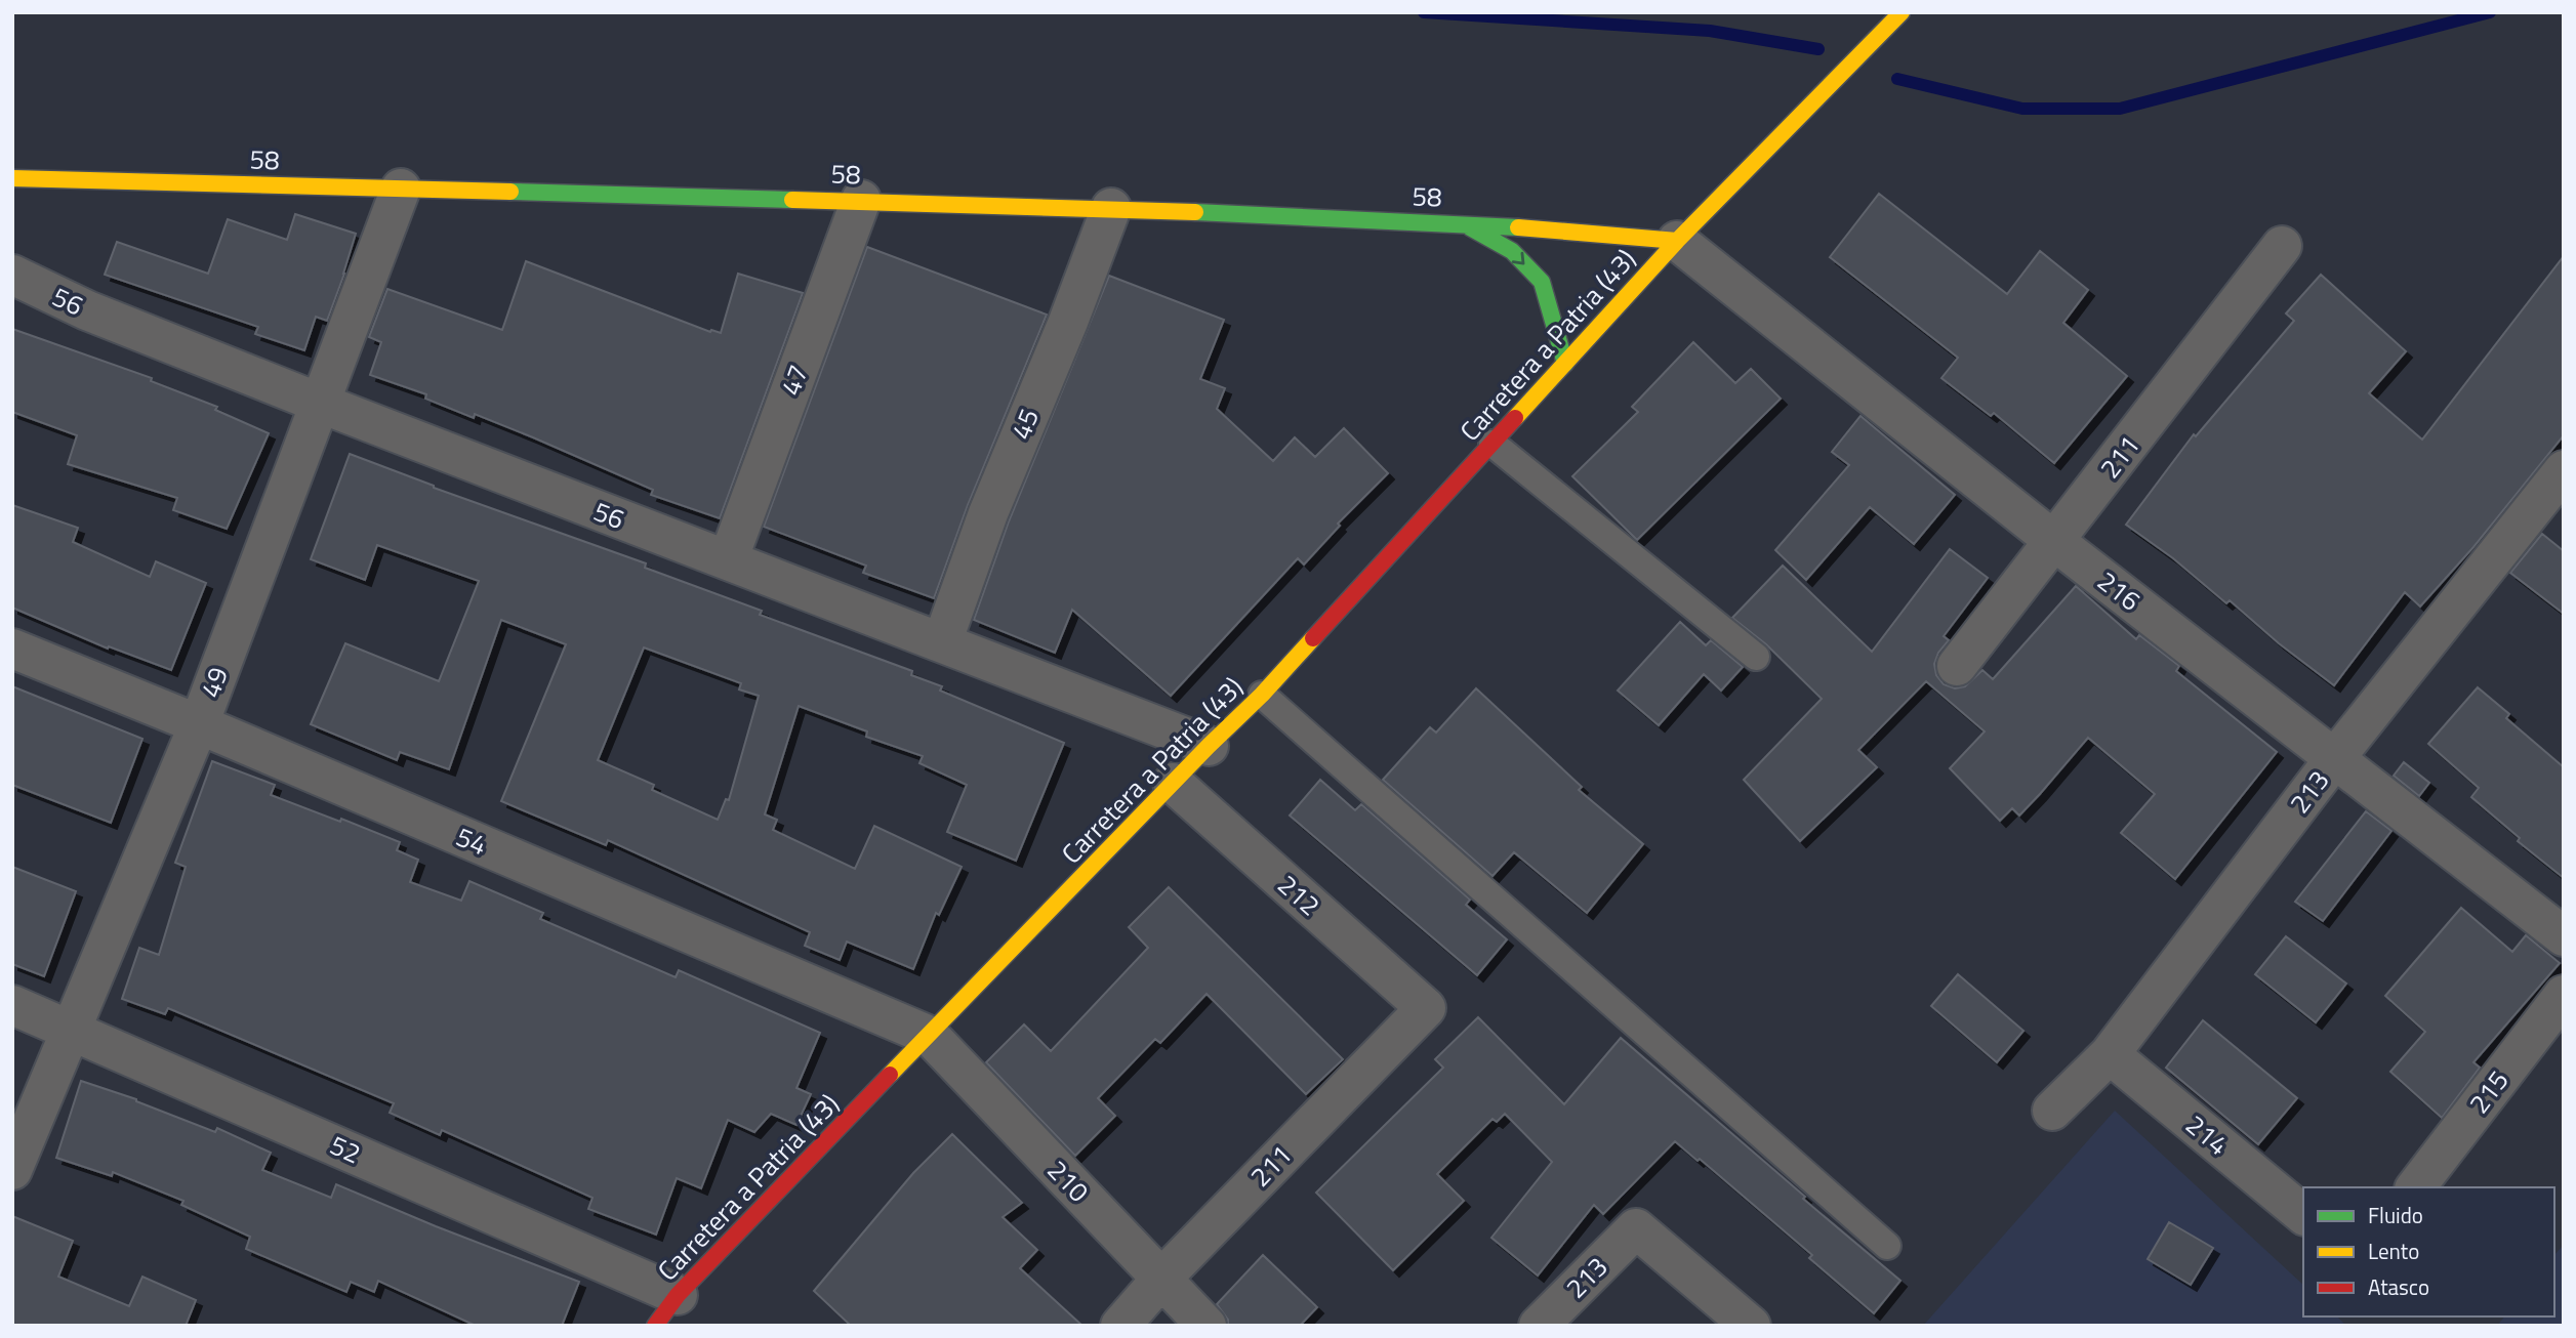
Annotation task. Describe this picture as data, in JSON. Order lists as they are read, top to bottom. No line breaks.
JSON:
{"streets":{"main road":["58","Carretera a Patria (43)"],"street":["56","47","45","211","216","49","213","54","212","215","214","52","210"]},"crossings":[["58","Carretera a Patria (43)"],["58","47"],["58","45"],["58","216"],["58","49"],["56","Carretera a Patria (43)"],["56","47"],["56","45"],["56","49"],["Carretera a Patria (43)","216"],["Carretera a Patria (43)","54"],["Carretera a Patria (43)","212"],["Carretera a Patria (43)","52"],["Carretera a Patria (43)","210"],["211","216"],["211","212"],["211","210"],["216","213"],["49","54"],["49","52"],["213","214"],["54","210"]],"legend":["Fluido","Lento","Atasco"]}
